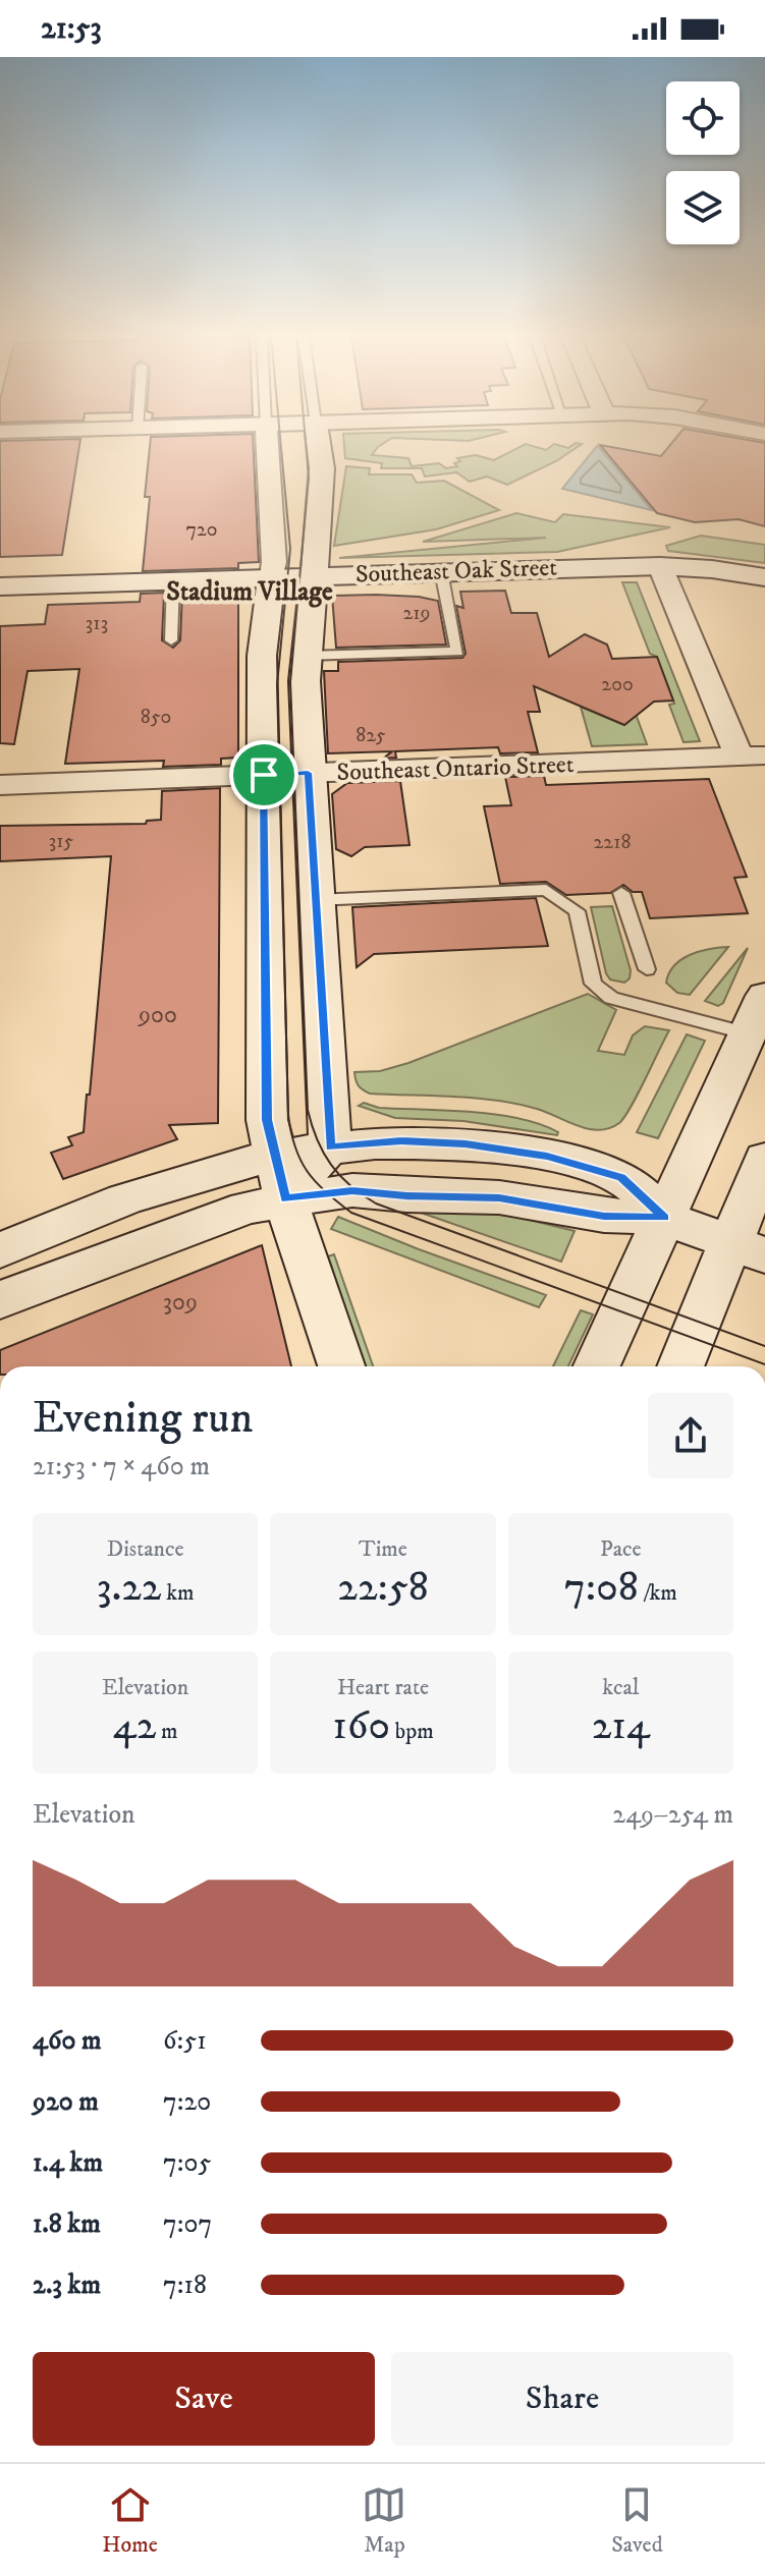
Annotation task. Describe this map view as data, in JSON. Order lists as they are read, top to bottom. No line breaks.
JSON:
{"streets":{"street":["Southeast Oak Street","Southeast Ontario Street"]},"districts":["Stadium Village"],"house_numbers":["720","219","313","200","850","825","315","2218","900","309"],"page":{"status":"21:53","heading":["Evening run","21:53 · 7 × 460 m"],"stats":[["Distance","3.22 km"],["Time","22:58"],["Pace","7:08 /km"],["Elevation","42 m"],["Heart rate","160 bpm"],["kcal","214"]],"chart":["Elevation","249–254 m"],"list":[{"name":"460 m","note":"6:51"},{"name":"920 m","note":"7:20"},{"name":"1.4 km","note":"7:05"},{"name":"1.8 km","note":"7:07"},{"name":"2.3 km","note":"7:18"}],"buttons":["Save","Share"],"tabs":["Home","Map","Saved"]}}
